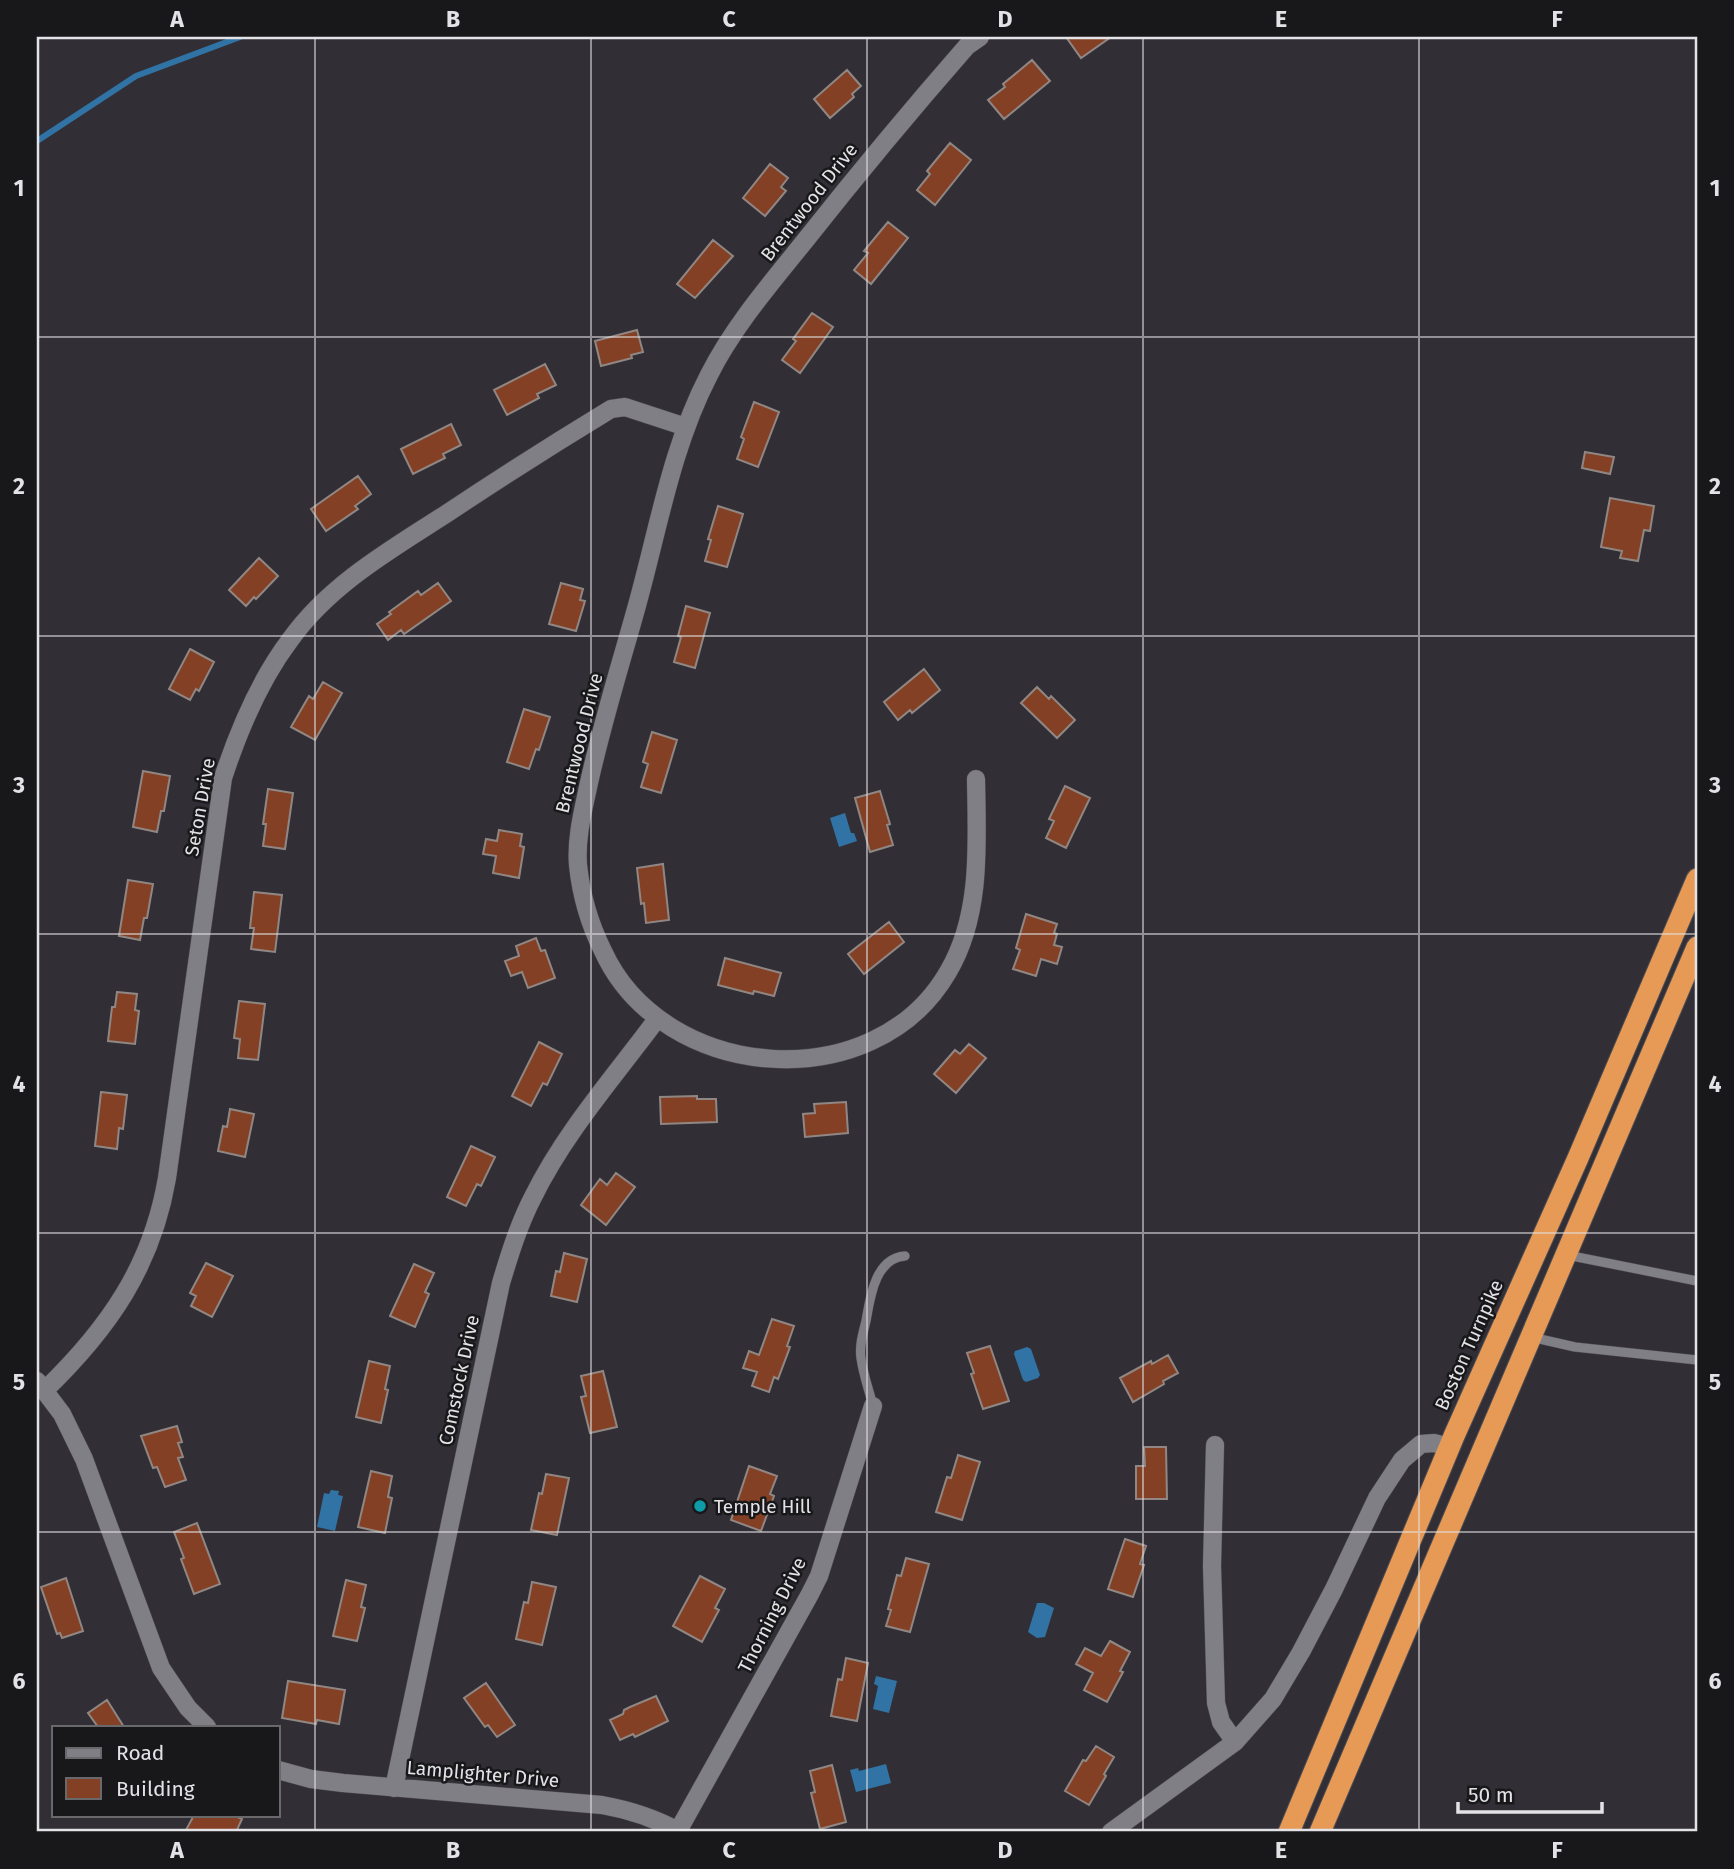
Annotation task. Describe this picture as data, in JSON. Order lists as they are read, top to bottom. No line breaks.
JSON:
{"streets":{"highway":["Boston Turnpike"],"street":["Brentwood Drive","Seton Drive","Comstock Drive","Thorning Drive","Lamplighter Drive"]},"crossings":[["Brentwood Drive","Seton Drive"],["Brentwood Drive","Comstock Drive"],["Comstock Drive","Lamplighter Drive"],["Thorning Drive","Lamplighter Drive"]],"places":["Temple Hill"],"legend":["Road","Building"],"scale_bar":"50 m","grid":{"columns":["A","B","C","D","E","F"],"rows":["1","2","3","4","5","6"]}}
